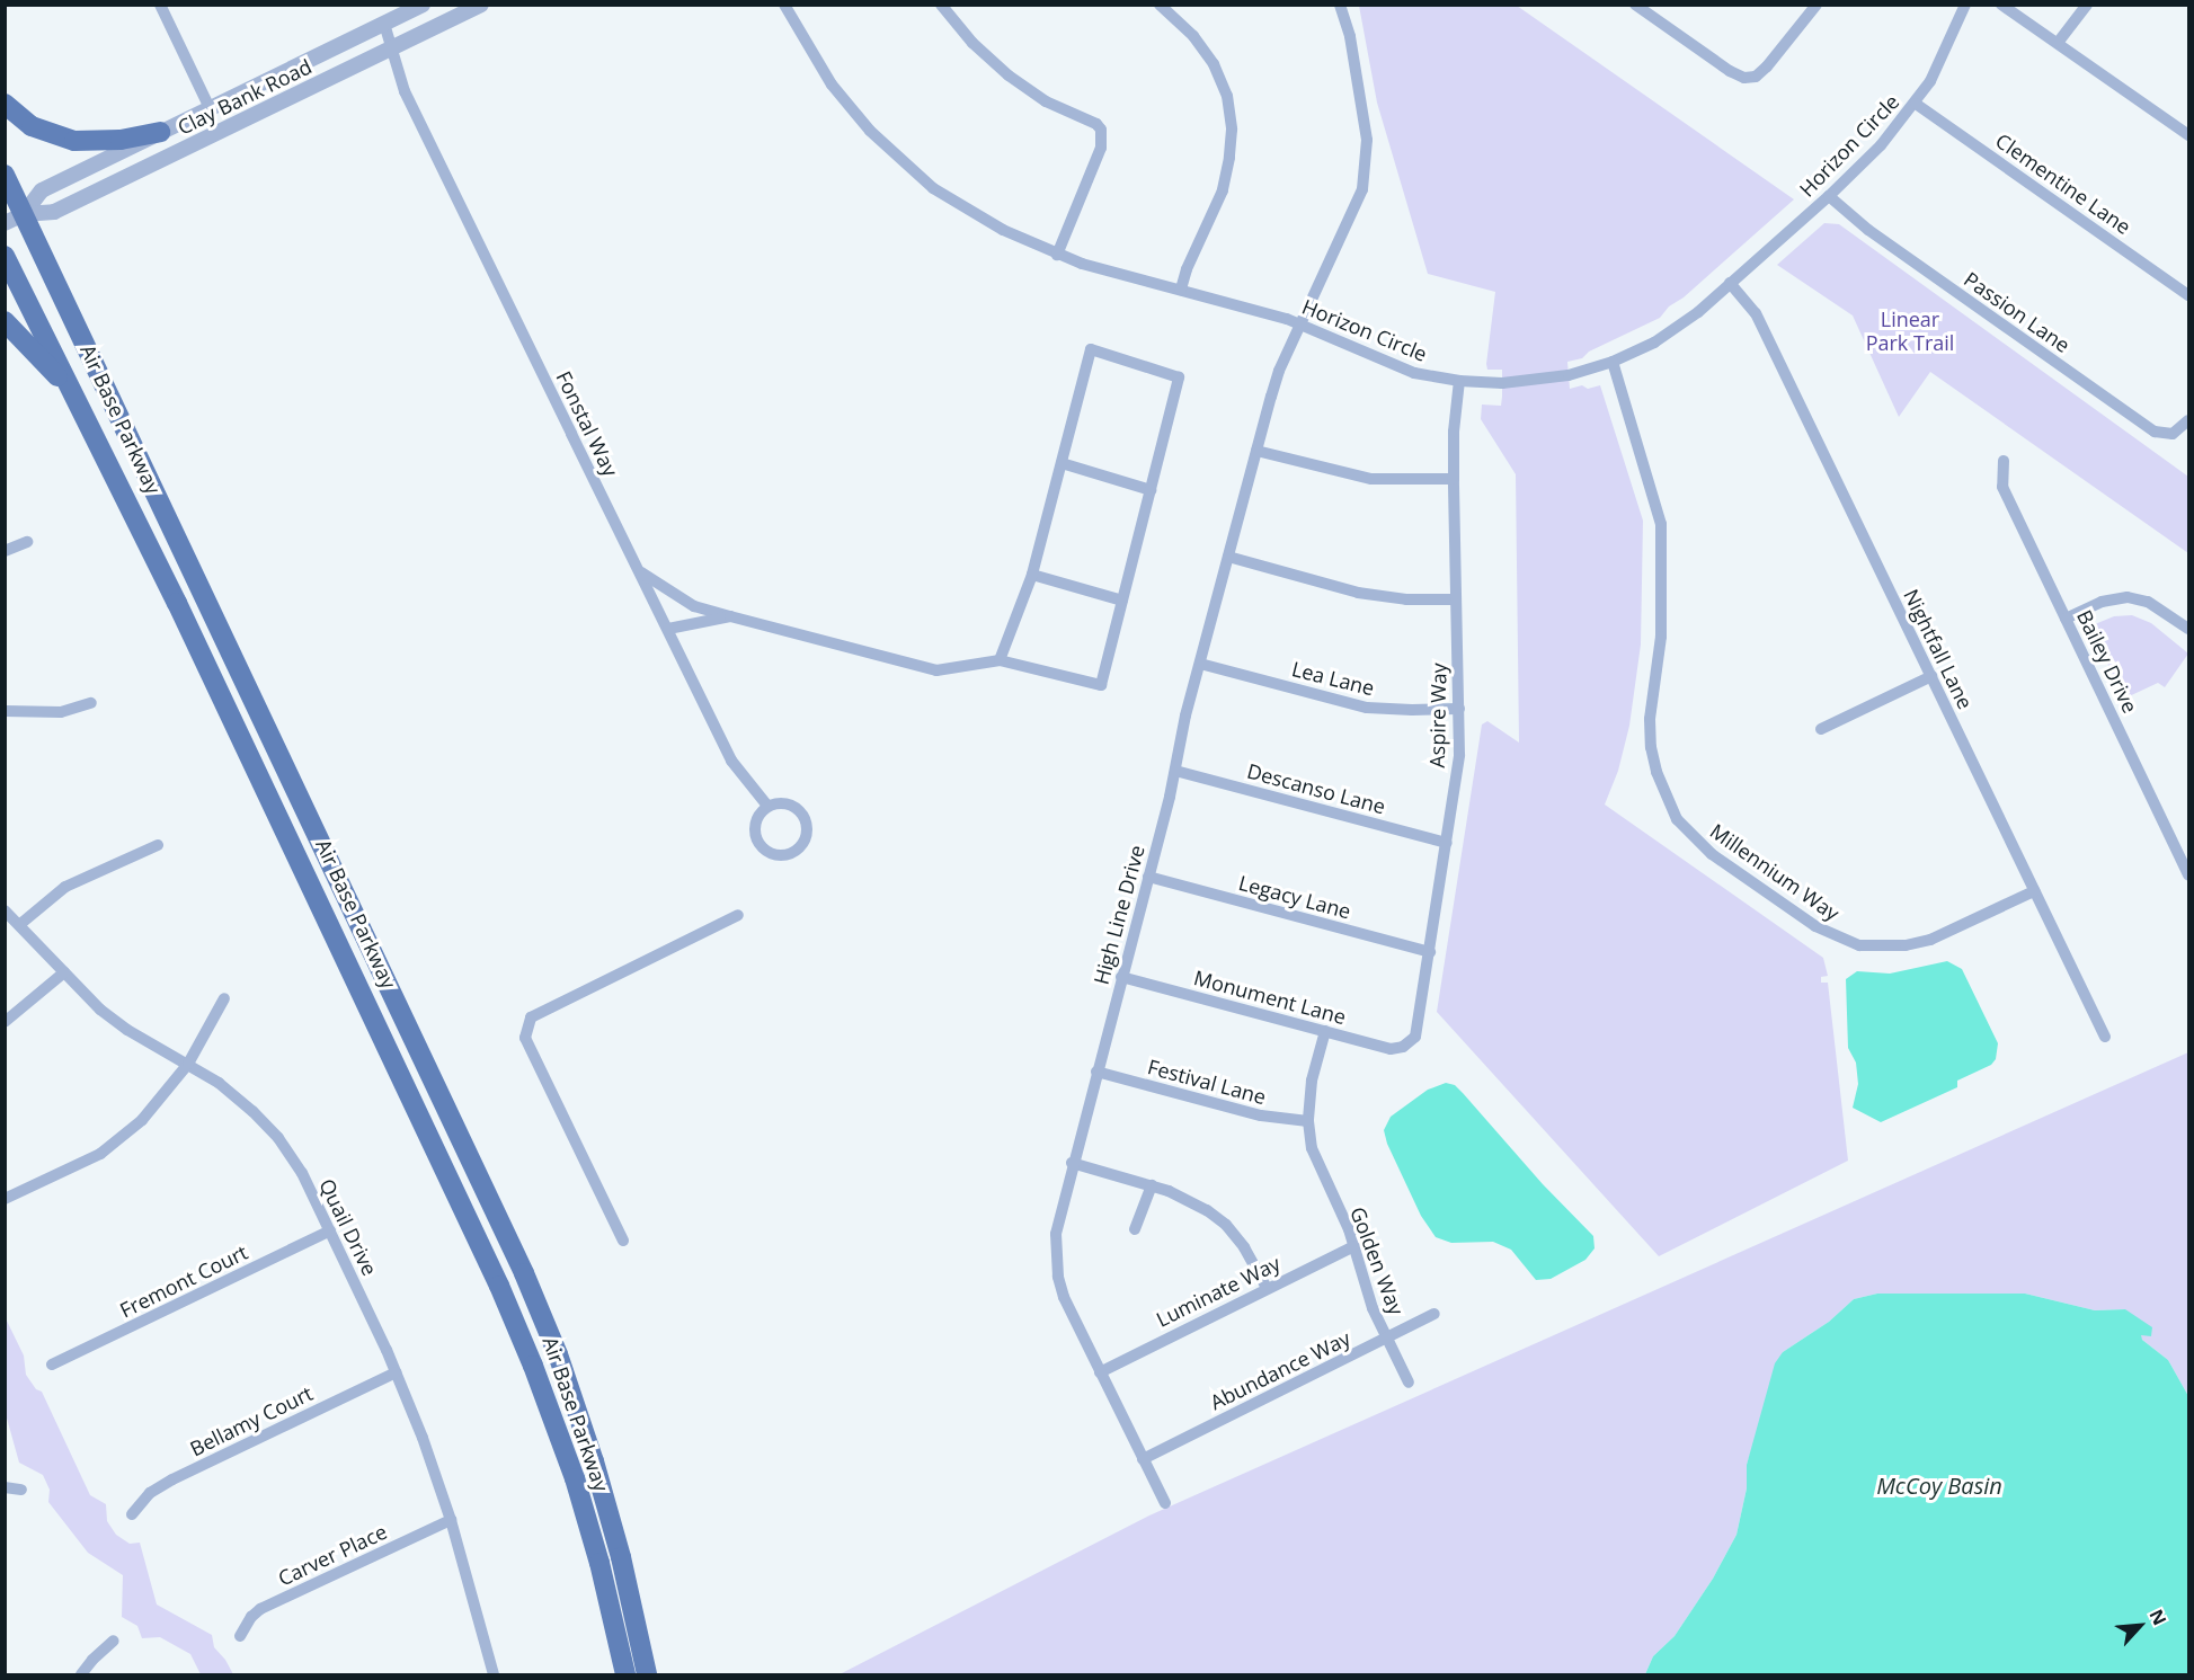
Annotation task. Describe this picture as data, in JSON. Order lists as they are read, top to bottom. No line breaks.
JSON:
{"streets":{"main road":["Air Base Parkway"],"street":["Clay Bank Road","Horizon Circle","Clementine Lane","Passion Lane","Fonstal Way","Nightfall Lane","Bailey Drive","Lea Lane","Aspire Way","Descanso Lane","Millennium Way","Legacy Lane","High Line Drive","Monument Lane","Festival Lane","Quail Drive","Golden Way","Fremont Court","Luminate Way","Abundance Way","Bellamy Court","Carver Place"]},"crossings":[["Clay Bank Road","Air Base Parkway"],["Clay Bank Road","Fonstal Way"],["Horizon Circle","Clementine Lane"],["Horizon Circle","Passion Lane"],["Horizon Circle","Nightfall Lane"],["Horizon Circle","Aspire Way"],["Horizon Circle","Millennium Way"],["Horizon Circle","High Line Drive"],["Nightfall Lane","Millennium Way"],["Lea Lane","Aspire Way"],["Lea Lane","High Line Drive"],["Aspire Way","Descanso Lane"],["Aspire Way","Legacy Lane"],["Aspire Way","Monument Lane"],["Descanso Lane","High Line Drive"],["Legacy Lane","High Line Drive"],["High Line Drive","Monument Lane"],["High Line Drive","Festival Lane"],["High Line Drive","Luminate Way"],["High Line Drive","Abundance Way"],["Monument Lane","Golden Way"],["Festival Lane","Golden Way"],["Quail Drive","Fremont Court"],["Quail Drive","Bellamy Court"],["Quail Drive","Carver Place"],["Golden Way","Luminate Way"],["Golden Way","Abundance Way"]],"water":["McCoy Basin"],"parks":["Linear Park Trail"],"north":"top right"}
